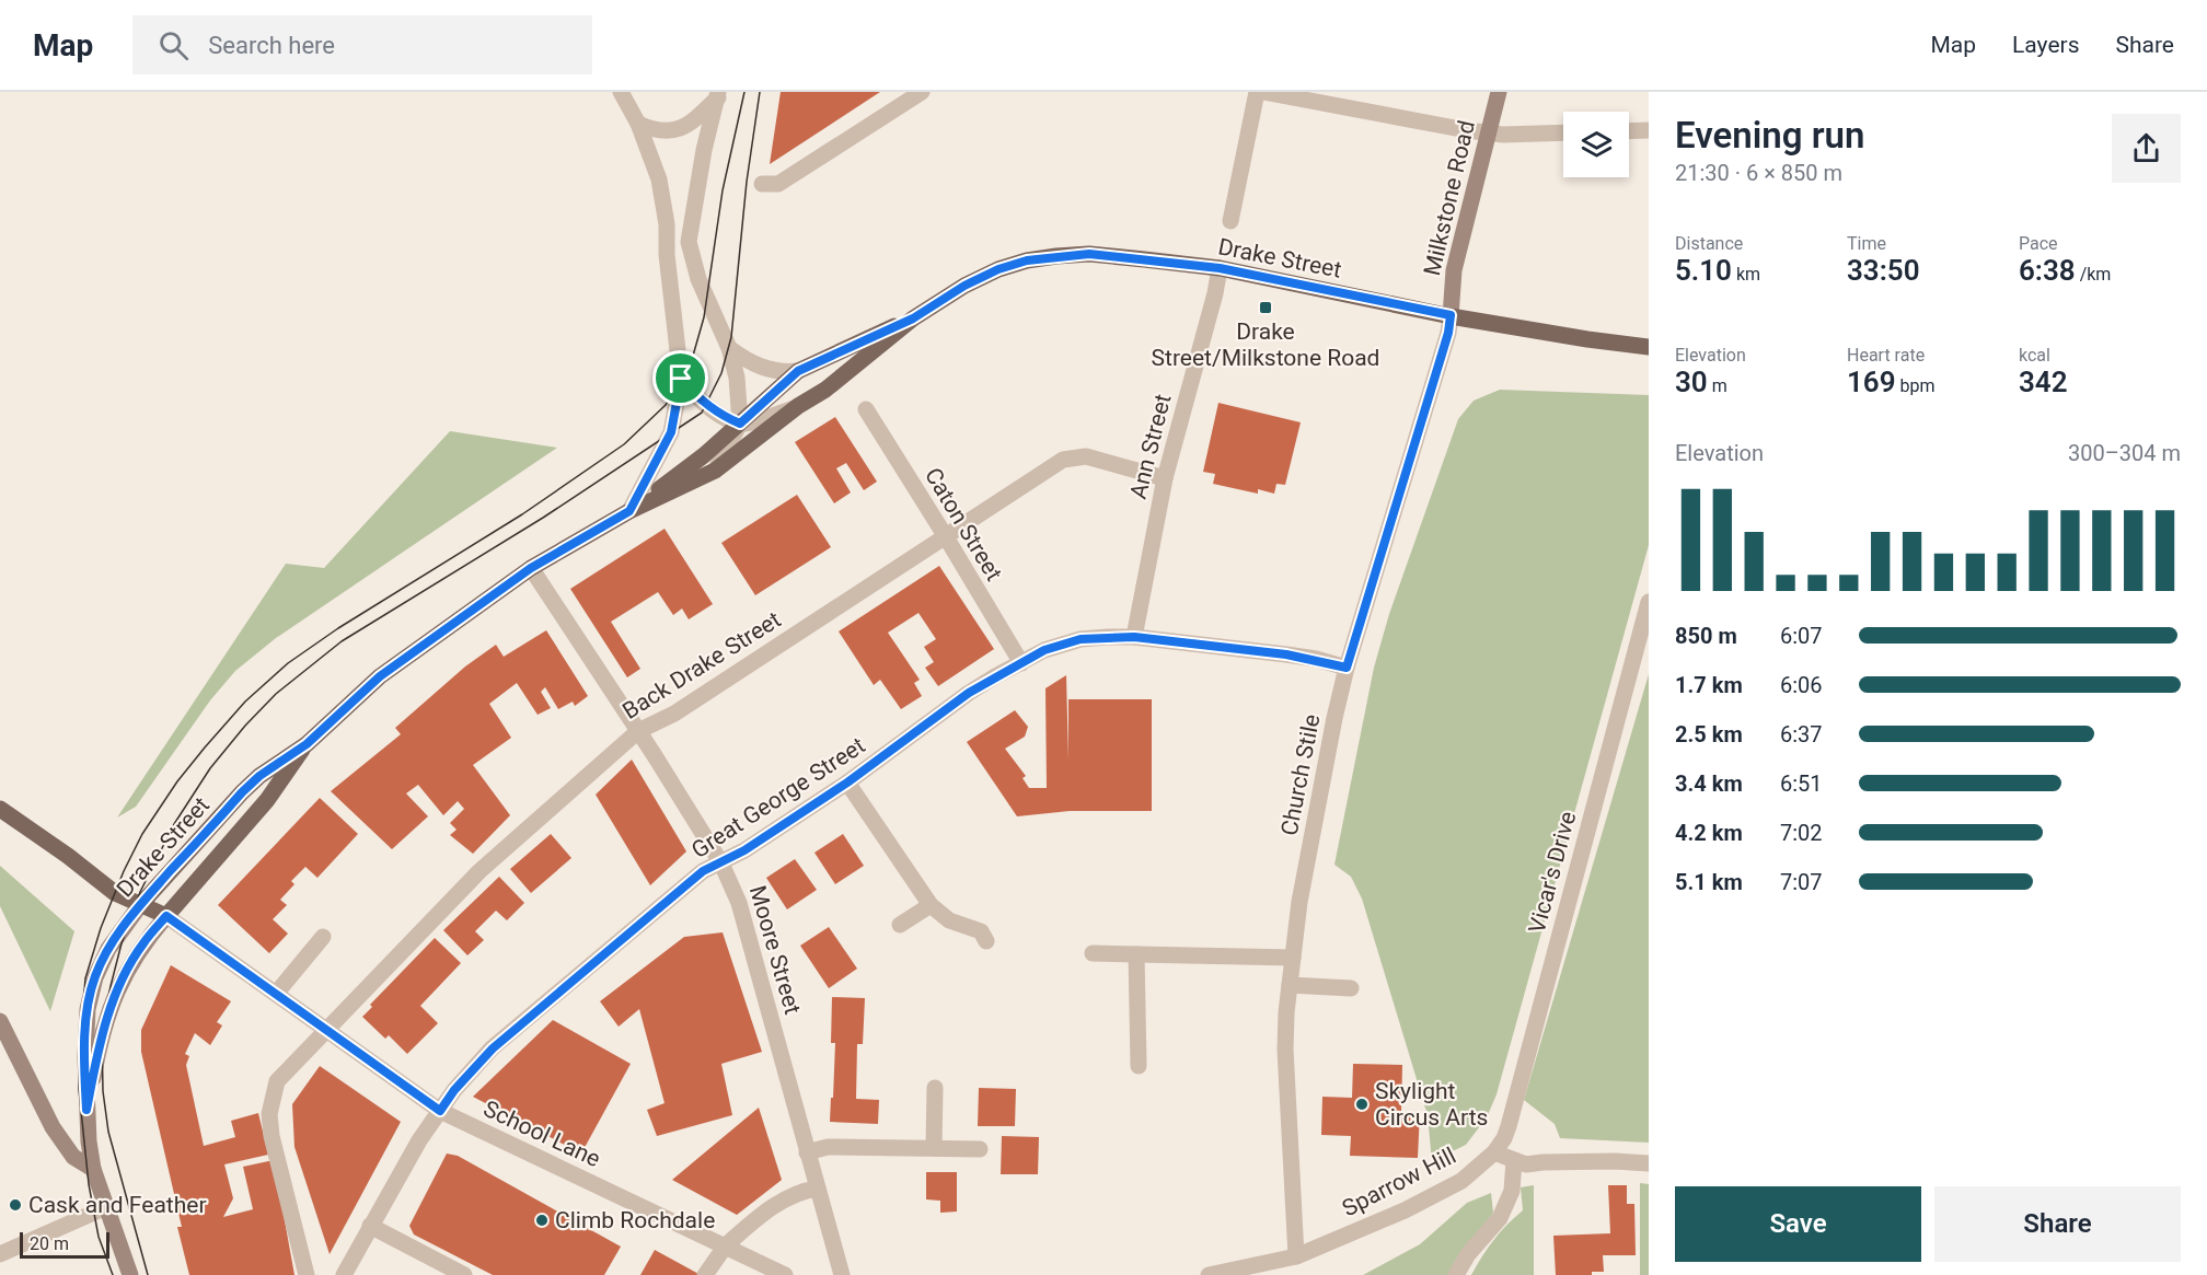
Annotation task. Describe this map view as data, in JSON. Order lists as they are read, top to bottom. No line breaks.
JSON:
{"streets":{"main road":["Milkstone Road","Drake Street"],"street":["Ann Street","Caton Street","Back Drake Street","Church Stile","Great George Street","Vicar's Drive","Moore Street","School Lane","Sparrow Hill"]},"crossings":[["Milkstone Road","Drake Street"],["Milkstone Road","Church Stile"],["Drake Street","Ann Street"],["Drake Street","Church Stile"],["Drake Street","Moore Street"],["Drake Street","School Lane"],["Ann Street","Back Drake Street"],["Ann Street","Great George Street"],["Caton Street","Back Drake Street"],["Caton Street","Great George Street"],["Back Drake Street","Moore Street"],["Back Drake Street","School Lane"],["Church Stile","Great George Street"],["Church Stile","Sparrow Hill"],["Great George Street","Moore Street"],["Great George Street","School Lane"],["Vicar's Drive","Sparrow Hill"]],"places":{"transit":["Drake Street/Milkstone Road"],"other":["Skylight Circus Arts","Cask and Feather","Climb Rochdale"]},"scale_bar":"20 m","page":{"header":"Map","search":"Search here","nav":["Map","Layers","Share"],"heading":["Evening run","21:30 · 6 × 850 m"],"stats":[["Distance","5.10 km"],["Time","33:50"],["Pace","6:38 /km"],["Elevation","30 m"],["Heart rate","169 bpm"],["kcal","342"]],"chart":["Elevation","300–304 m"],"list":[{"name":"850 m","note":"6:07"},{"name":"1.7 km","note":"6:06"},{"name":"2.5 km","note":"6:37"},{"name":"3.4 km","note":"6:51"},{"name":"4.2 km","note":"7:02"},{"name":"5.1 km","note":"7:07"}],"buttons":["Save","Share"],"scale":"20 m"}}
